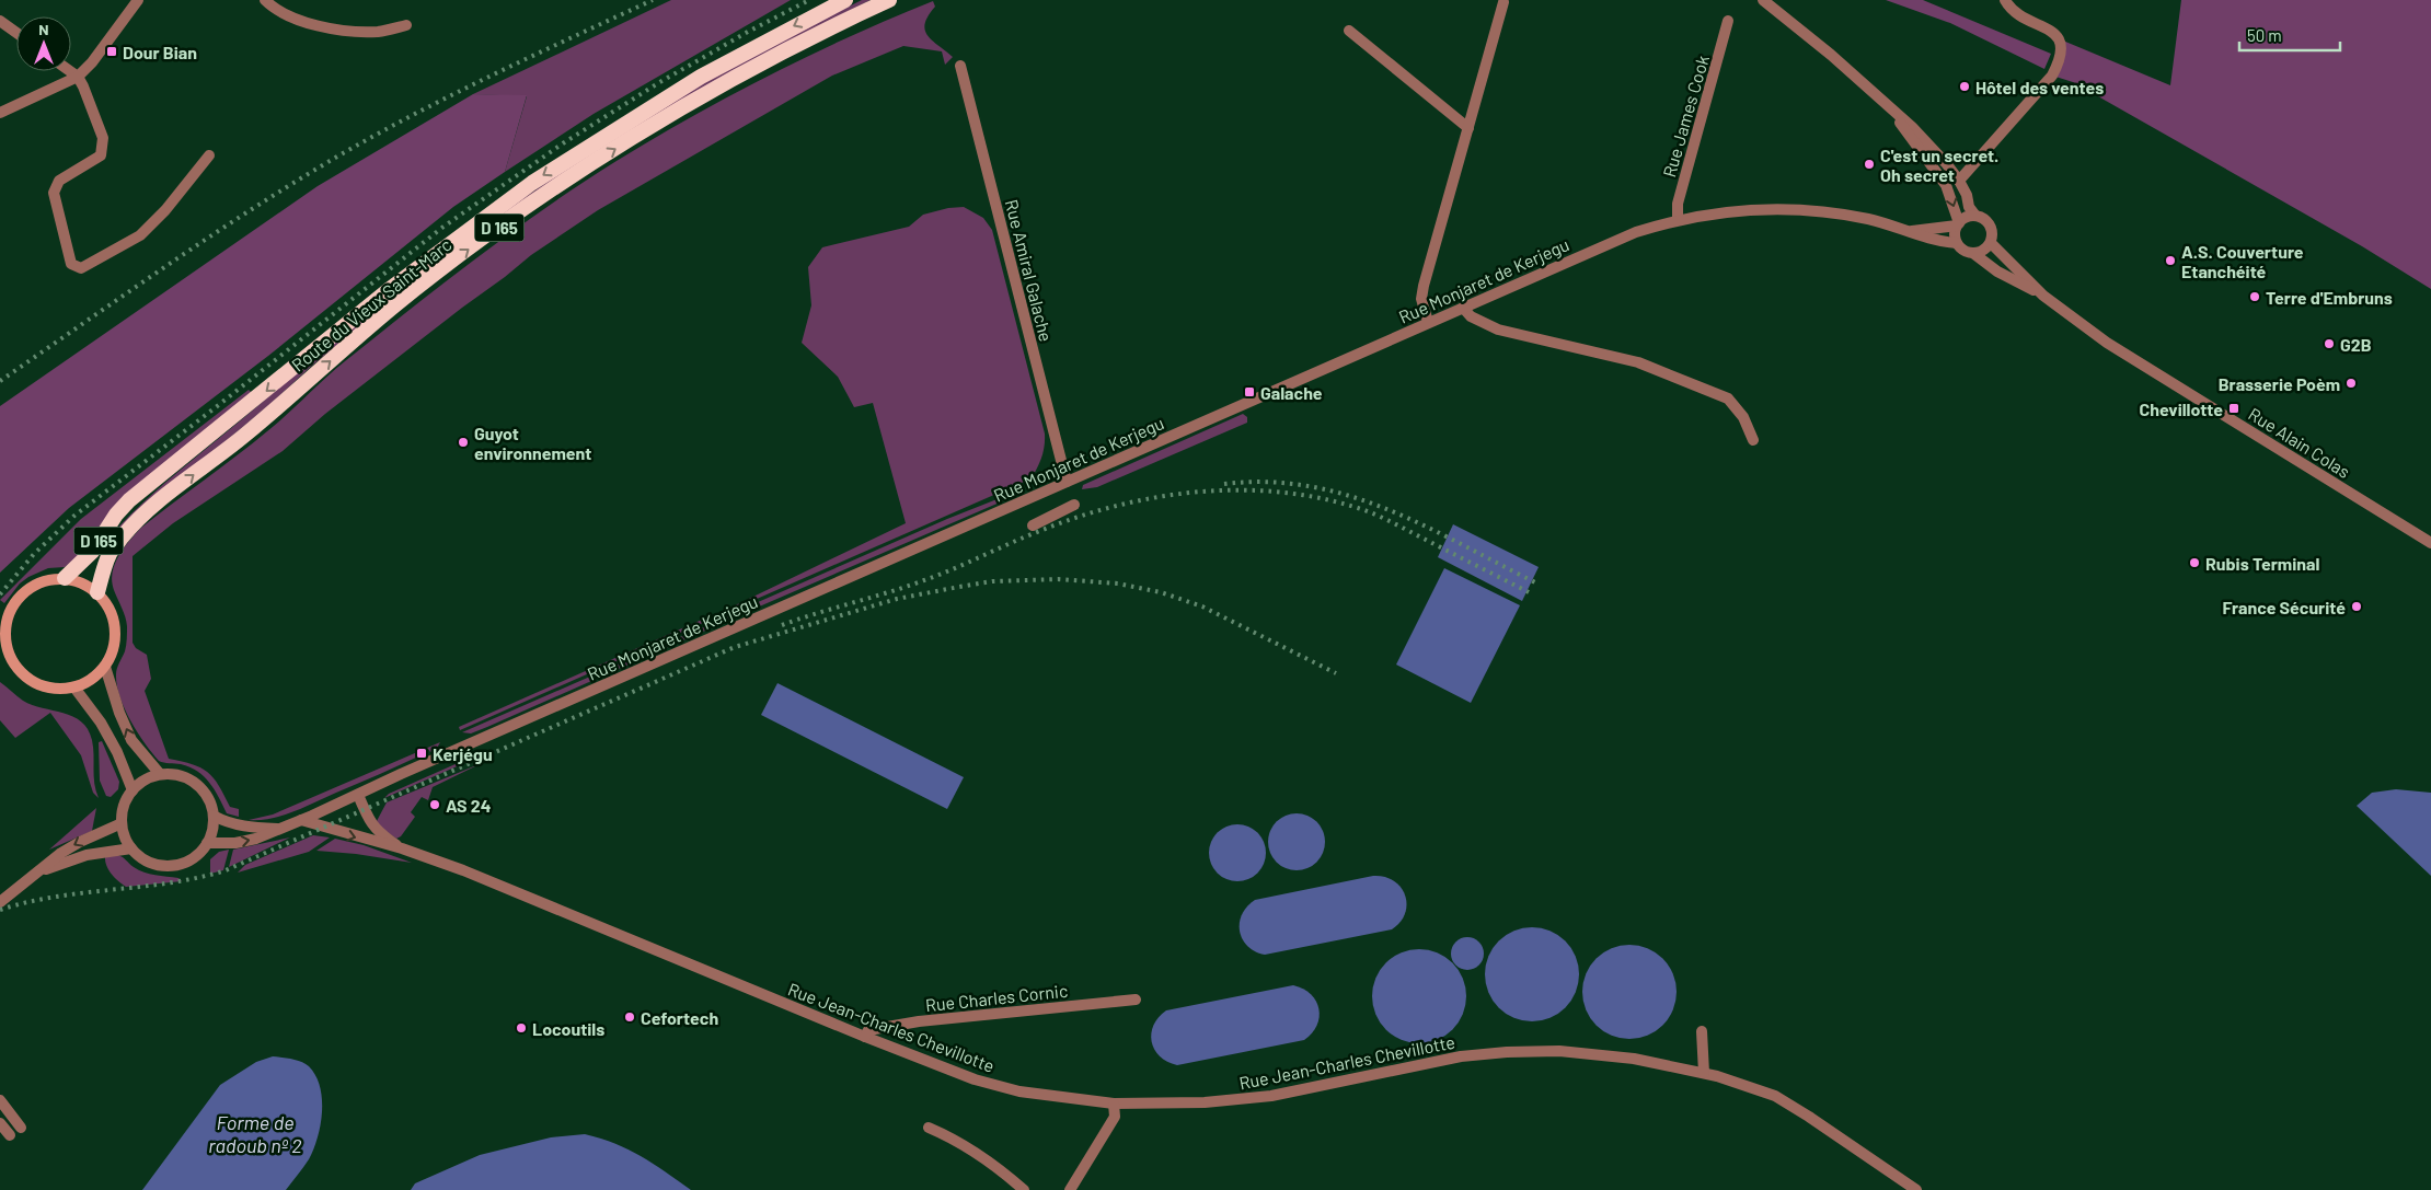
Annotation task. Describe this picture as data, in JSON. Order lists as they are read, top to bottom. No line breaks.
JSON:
{"streets":{"highway":["D 165","Route du Vieux Saint-Marc"],"street":["Rue James Cook","Rue Amiral Galache","Rue Monjaret de Kerjegu","Rue Alain Colas","Rue Charles Cornic","Rue Jean-Charles Chevillotte"]},"crossings":[["Rue James Cook","Rue Monjaret de Kerjegu"],["Rue Amiral Galache","Rue Monjaret de Kerjegu"],["Rue Monjaret de Kerjegu","Rue Alain Colas"],["Rue Monjaret de Kerjegu","Rue Jean-Charles Chevillotte"],["Rue Charles Cornic","Rue Jean-Charles Chevillotte"]],"water":["Forme de radoub nº 2"],"places":{"transit":["Dour Bian","Galache","Chevillotte","Kerjégu"],"other":["Hôtel des ventes","C'est un secret. Oh secret","A.S. Couverture Etanchéité","Terre d'Embruns","G2B","Brasserie Poèm","Guyot environnement","Rubis Terminal","France Sécurité","AS 24","Cefortech","Locoutils"]},"scale_bar":"50 m","north":"top"}
